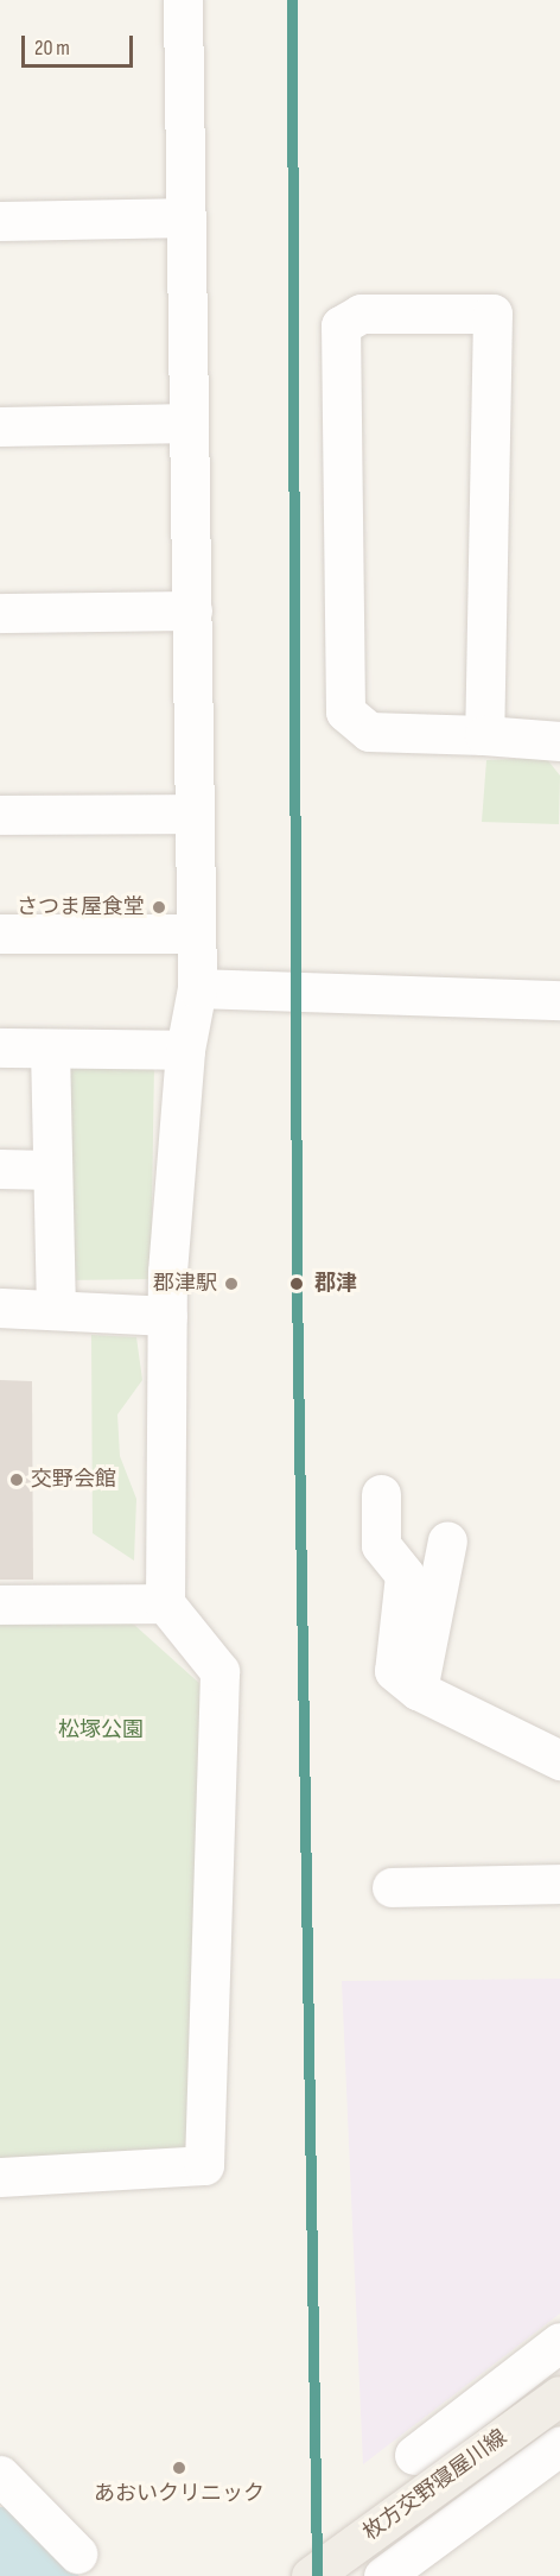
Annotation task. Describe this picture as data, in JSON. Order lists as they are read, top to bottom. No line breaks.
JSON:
{"streets":{"main road":["枚方交野寝屋川線"]},"parks":["松塚公園"],"places":["さつま屋食堂","郡津駅","郡津","交野会館","あおいクリニック"],"scale_bar":"20 m"}
